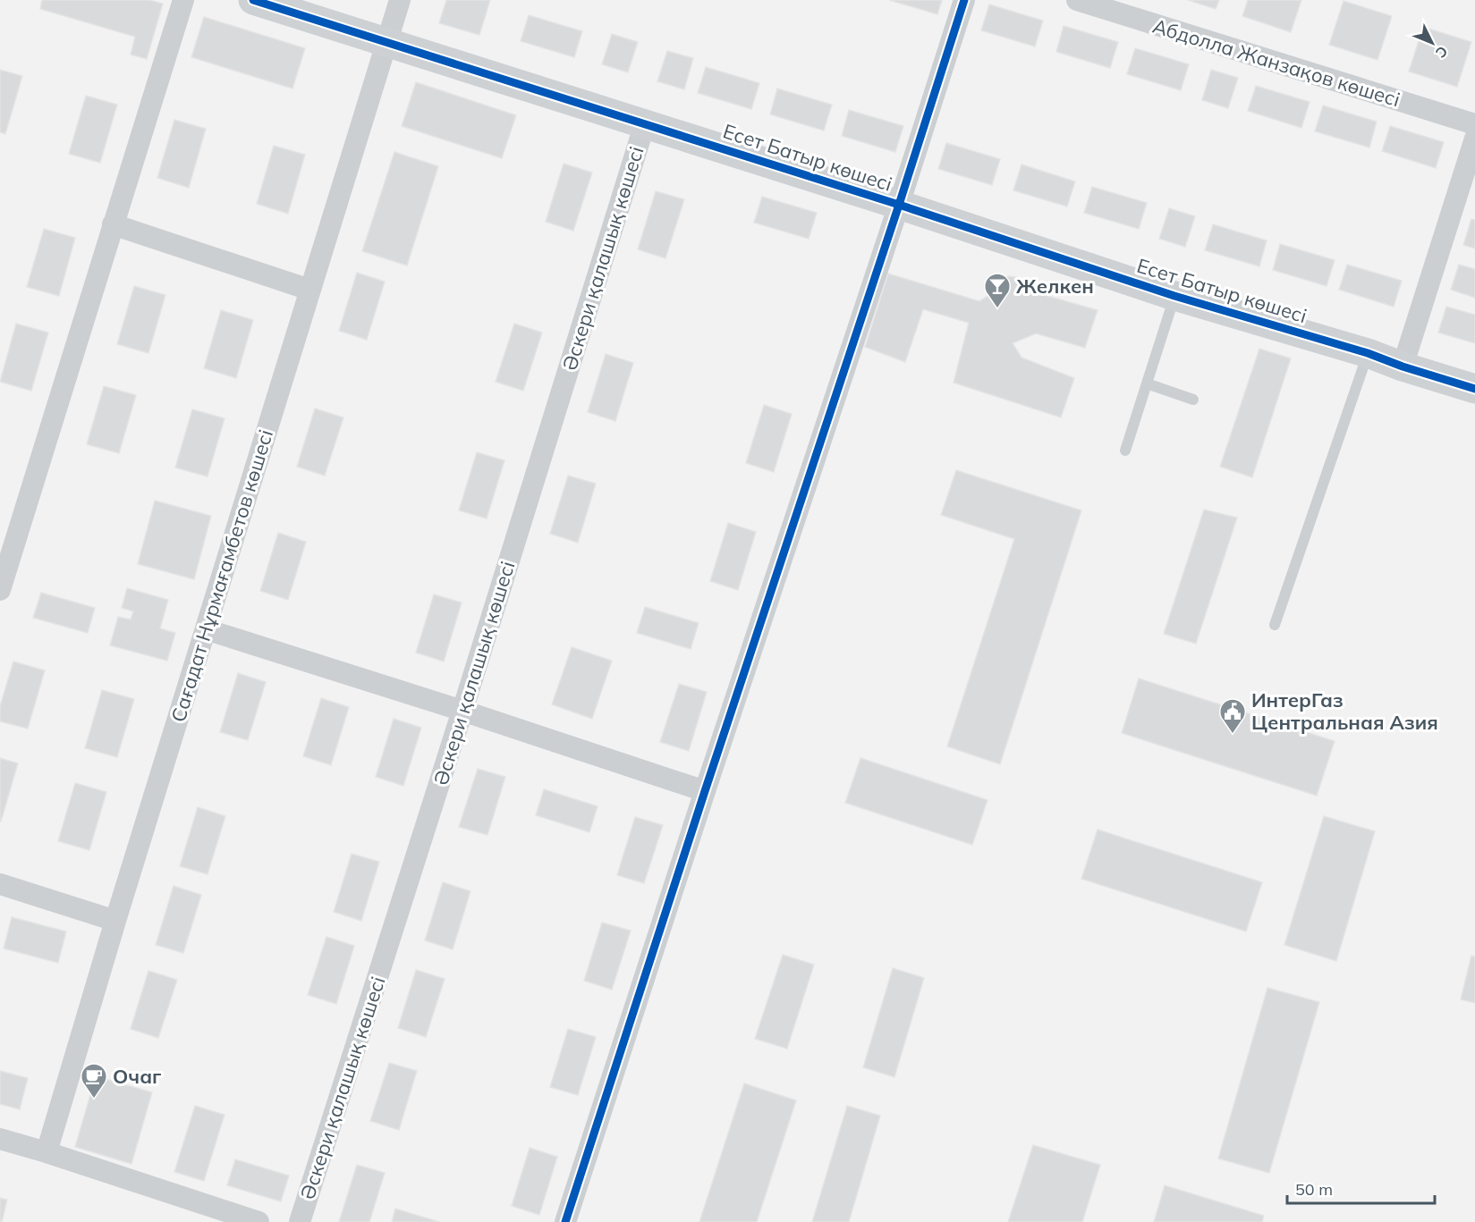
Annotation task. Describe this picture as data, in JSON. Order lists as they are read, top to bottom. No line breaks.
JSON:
{"streets":{"street":["Абдолла Жанзақов көшесі","Есет Батыр көшесі","Әскери қалашық көшесі","Сағадат Нұрмағамбетов көшесі"]},"crossings":[["Есет Батыр көшесі","Әскери қалашық көшесі"],["Есет Батыр көшесі","Сағадат Нұрмағамбетов көшесі"]],"places":{"bar":["Желкен"],"public building":["ИнтерГаз Центральная Азия"],"cafe":["Очаг"]},"scale_bar":"50 m","north":"bottom right"}
